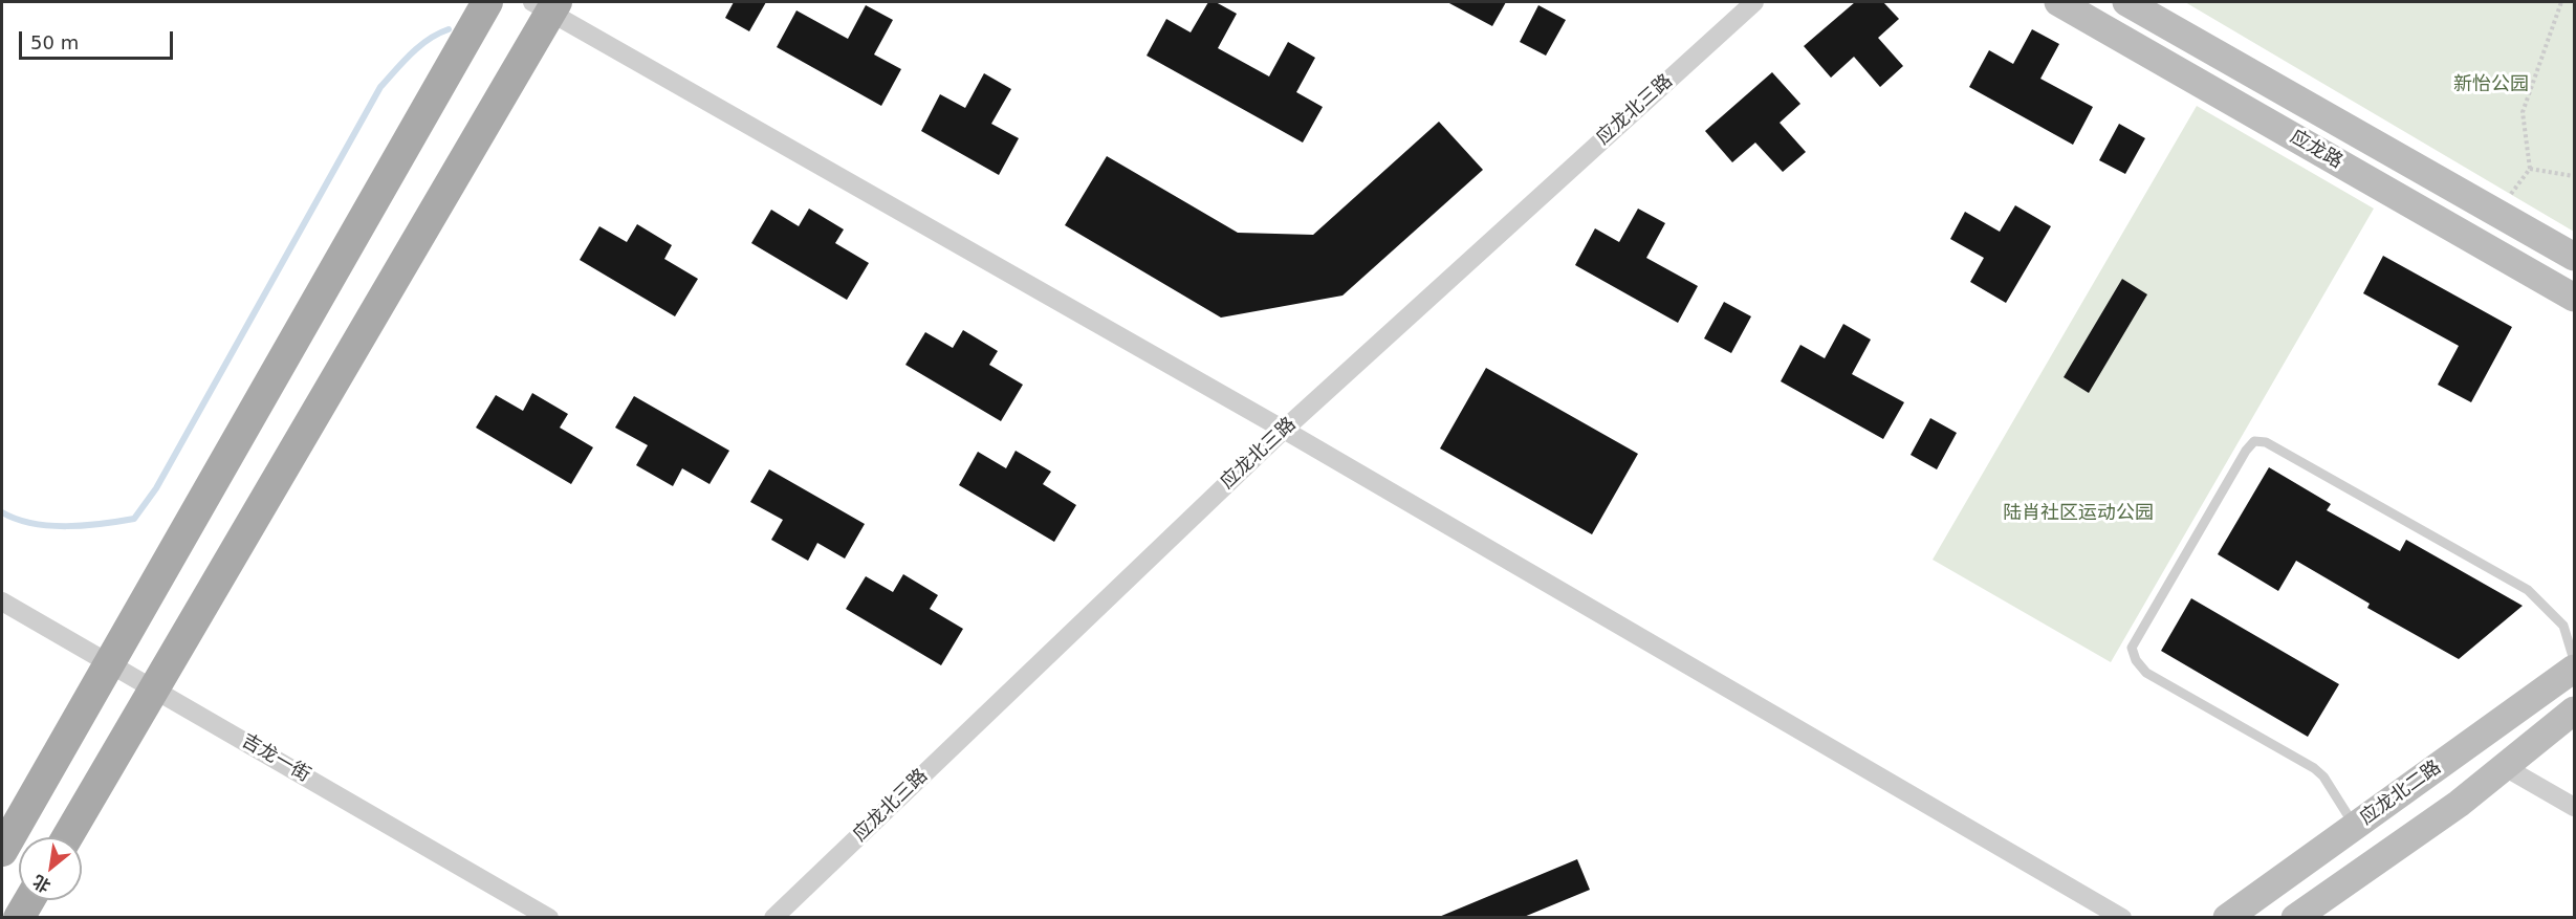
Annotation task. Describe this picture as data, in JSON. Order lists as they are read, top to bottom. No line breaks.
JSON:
{"streets":{"street":["应龙北三路","应龙路","吉龙一街","应龙北二路"]},"parks":["新怡公园","陆肖社区运动公园"],"scale_bar":"50 m","north":"bottom left"}
